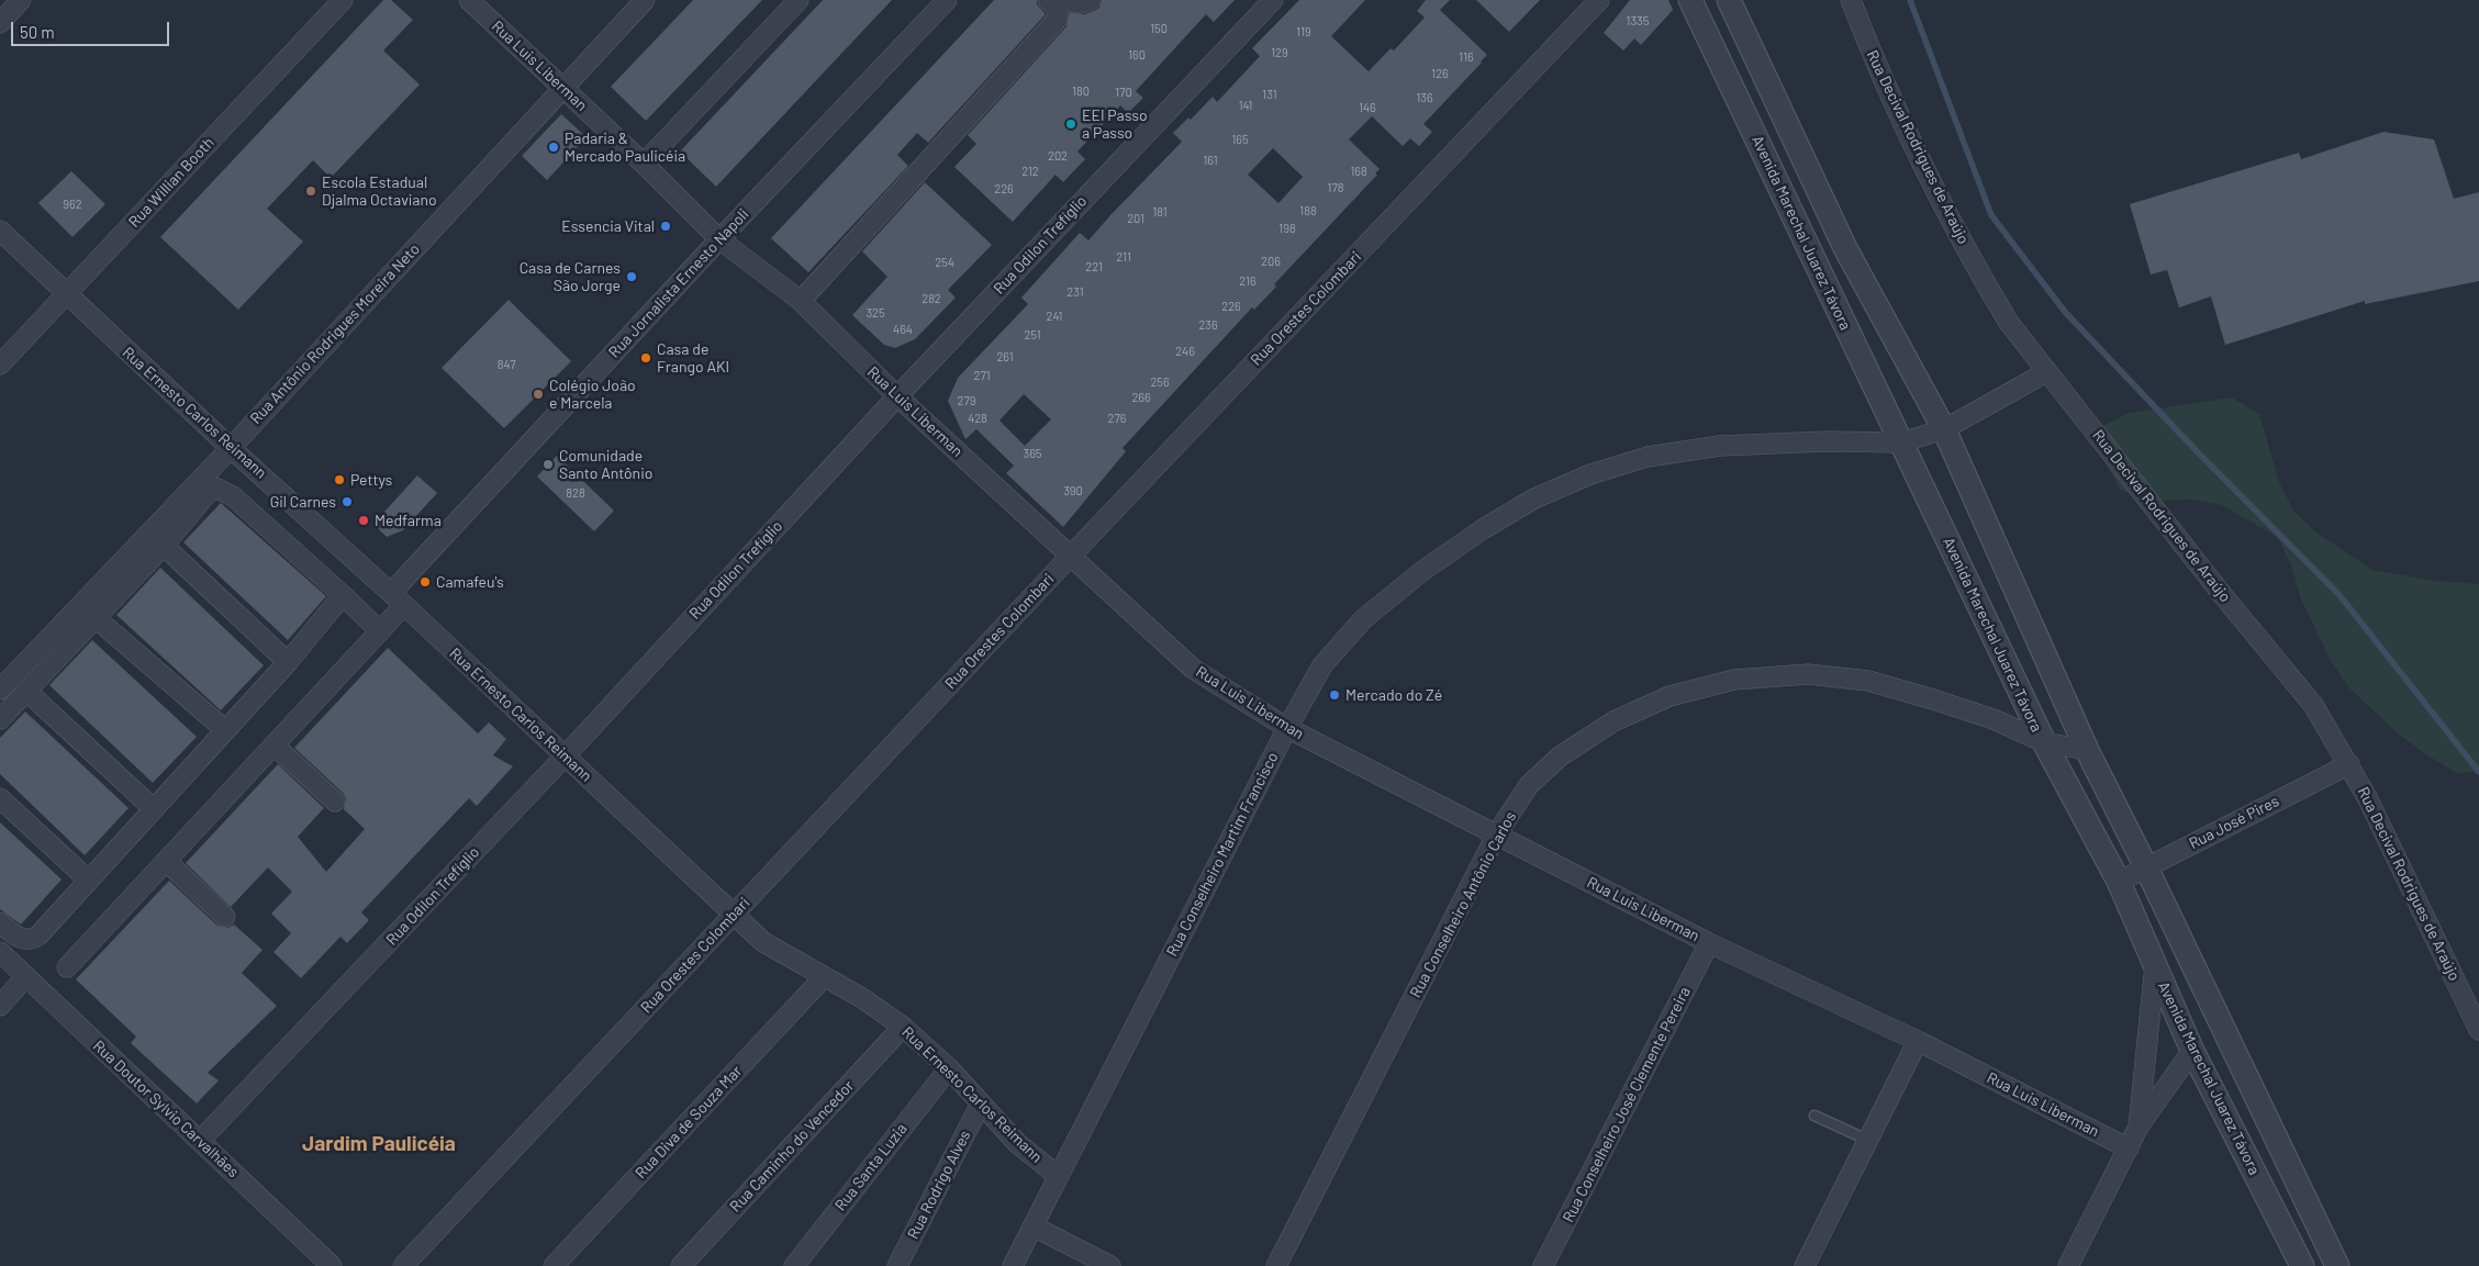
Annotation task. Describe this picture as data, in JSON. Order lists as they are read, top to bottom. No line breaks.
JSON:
{"streets":{"street":["Rua Luis Liberman","Rua Decival Rodrigues de Araújo","Rua Willian Booth","Avenida Marechal Juarez Távora","Rua Odilon Trefíglio","Rua Jornalista Ernesto Napoli","Rua Orestes Colombari","Rua Antônio Rodrigues Moreira Neto","Rua Ernesto Carlos Reimann","Rua José Pires","Rua Conselheiro Martim Francisco","Rua Conselheiro Antônio Carlos","Rua Conselheiro José Clemente Pereira","Rua Doutor Sylvio Carvalhães","Rua Diva de Souza Mar","Rua Caminho do Vencedor","Rua Santa Luzia","Rua Rodrigo Alves"]},"crossings":[["Rua Luis Liberman","Rua Odilon Trefíglio"],["Rua Luis Liberman","Rua Jornalista Ernesto Napoli"],["Rua Luis Liberman","Rua Orestes Colombari"],["Rua Luis Liberman","Rua Antônio Rodrigues Moreira Neto"],["Rua Luis Liberman","Rua Conselheiro Martim Francisco"],["Rua Luis Liberman","Rua Conselheiro Antônio Carlos"],["Rua Luis Liberman","Rua Conselheiro José Clemente Pereira"],["Rua Decival Rodrigues de Araújo","Rua José Pires"],["Rua Decival Rodrigues de Araújo","Rua Conselheiro Martim Francisco"],["Rua Willian Booth","Rua Ernesto Carlos Reimann"],["Avenida Marechal Juarez Távora","Rua José Pires"],["Avenida Marechal Juarez Távora","Rua Conselheiro Martim Francisco"],["Avenida Marechal Juarez Távora","Rua Conselheiro Antônio Carlos"],["Rua Odilon Trefíglio","Rua Ernesto Carlos Reimann"],["Rua Odilon Trefíglio","Rua Doutor Sylvio Carvalhães"],["Rua Jornalista Ernesto Napoli","Rua Ernesto Carlos Reimann"],["Rua Orestes Colombari","Rua Ernesto Carlos Reimann"],["Rua Antônio Rodrigues Moreira Neto","Rua Ernesto Carlos Reimann"],["Rua Ernesto Carlos Reimann","Rua Conselheiro Martim Francisco"],["Rua Ernesto Carlos Reimann","Rua Diva de Souza Mar"],["Rua Ernesto Carlos Reimann","Rua Caminho do Vencedor"],["Rua Ernesto Carlos Reimann","Rua Santa Luzia"],["Rua Ernesto Carlos Reimann","Rua Rodrigo Alves"]],"districts":["Jardim Paulicéia"],"places":["EEI Passo a Passo","Padaria & Mercado Paulicéia","Escola Estadual Djalma Octaviano","Essencia Vital","Casa de Carnes São Jorge","Casa de Frango AKI","Colégio João e Marcela","Comunidade Santo Antônio","Pettys","Gil Carnes","Medfarma","Camafeu's","Mercado do Zé"],"house_numbers":["1335","150","119","129","160","116","126","180","170","131","136","141","146","165","202","161","212","168","178","226","962","188","181","201","198","211","206","254","221","216","231","282","226","325","241","236","464","251","246","261","847","271","256","266","279","428","276","365","390","828"],"scale_bar":"50 m"}
